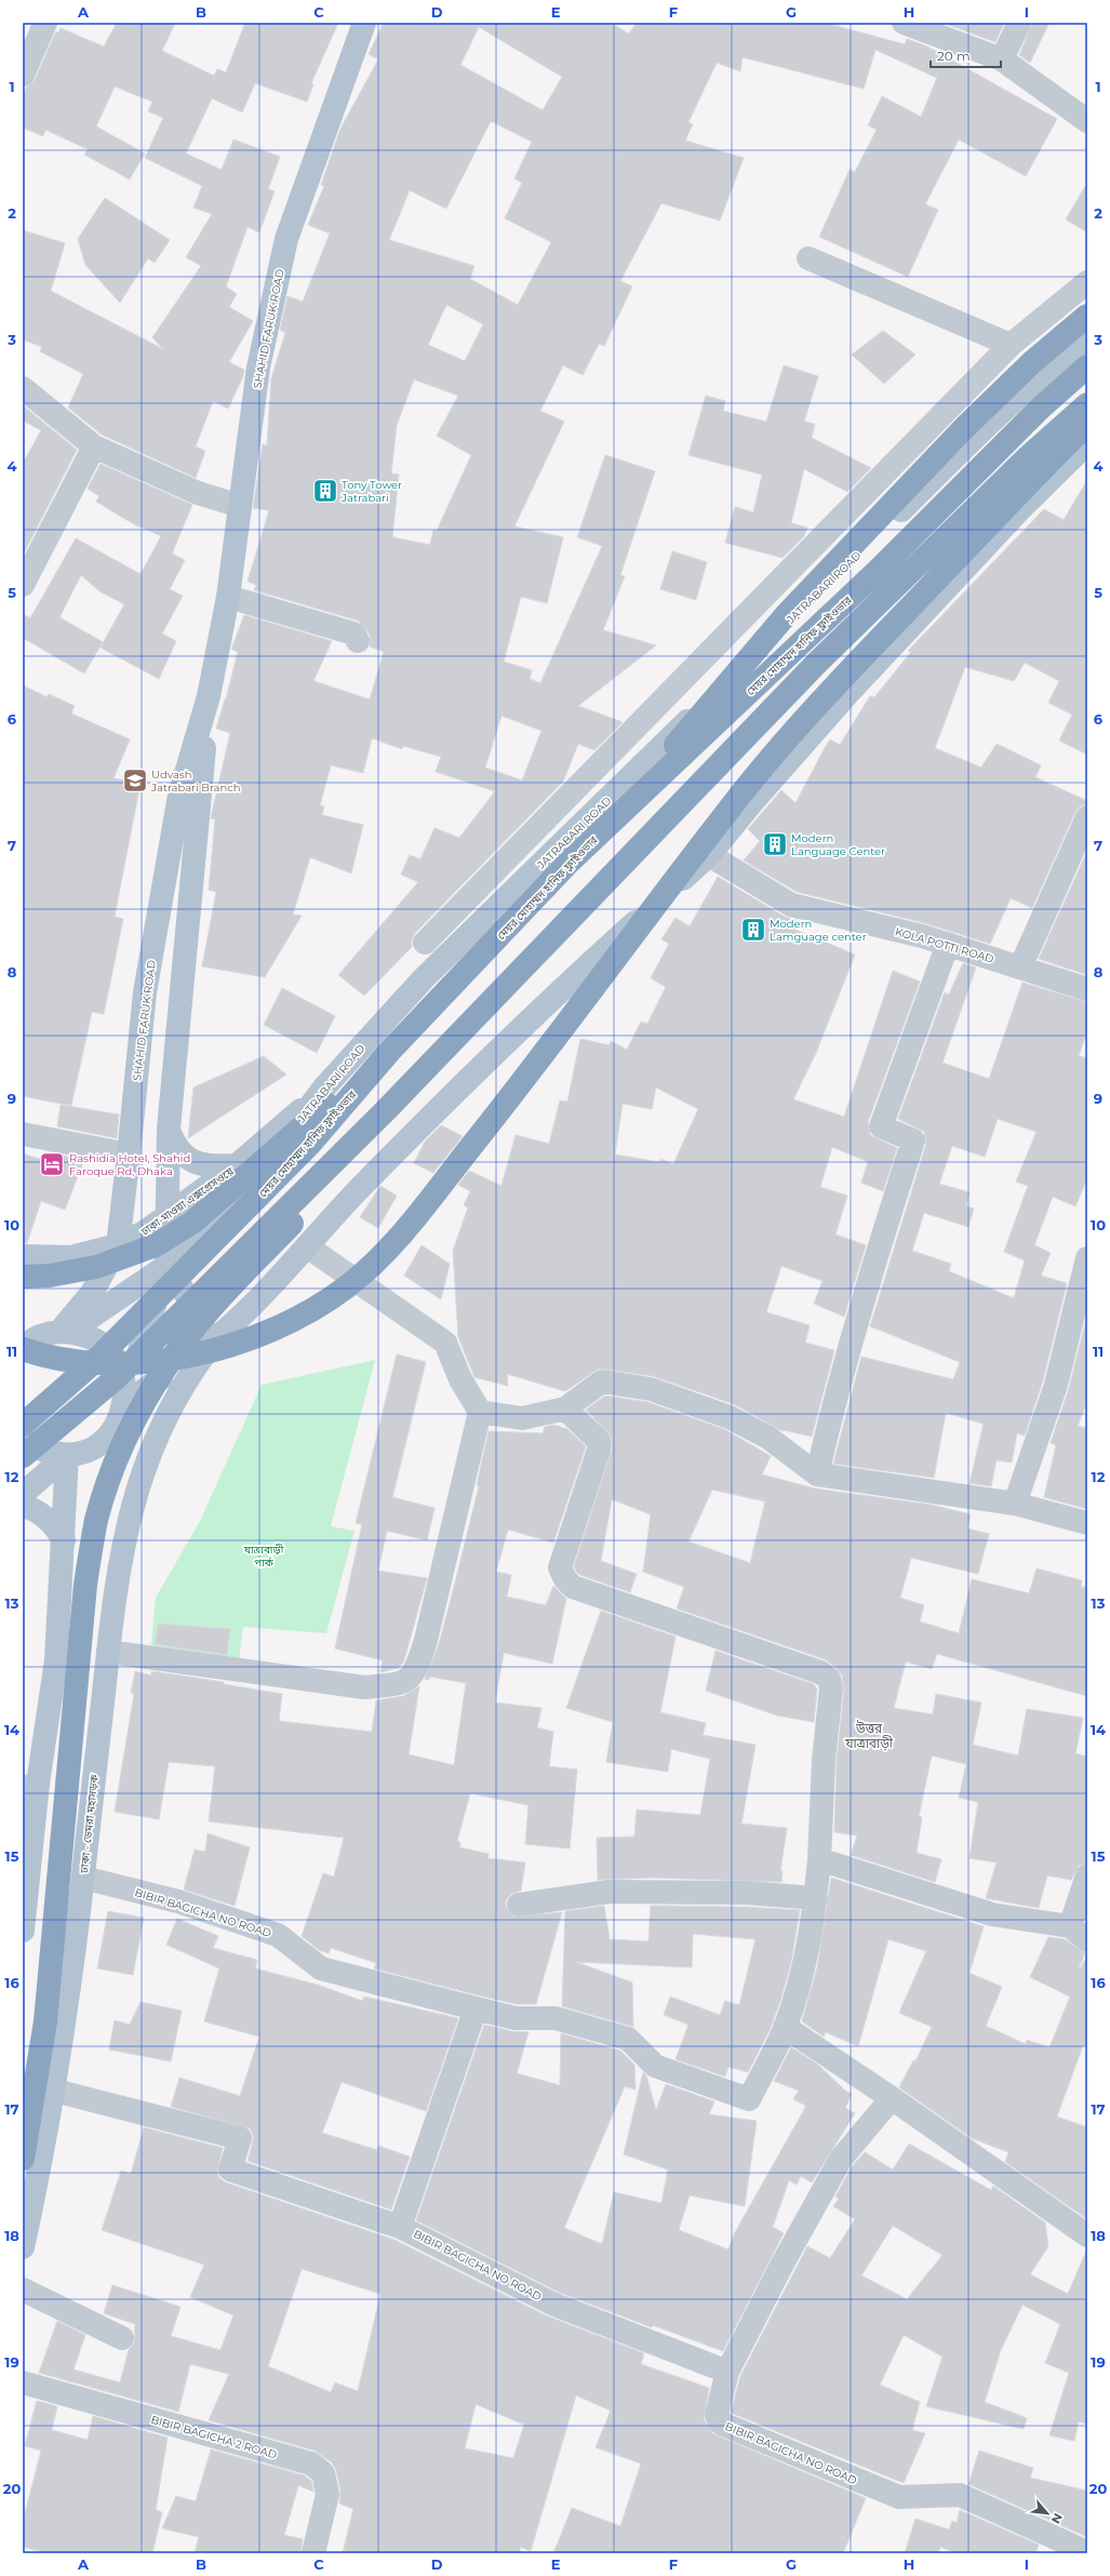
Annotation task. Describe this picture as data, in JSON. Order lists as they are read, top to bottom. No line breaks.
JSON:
{"streets":{"highway":["মেয়র মোহাম্মদ হানিফ ফ্লাইওভার"],"main road":["SHAHID FARUK ROAD","JATRABARI ROAD","ঢাকা-মাওয়া এক্সপ্রেসওয়ে","ঢাকা - ডেমরা মহাসড়ক"],"street":["KOLA POTTI ROAD","BIBIR BAGICHA NO ROAD","BIBIR BAGICHA 2 ROAD"]},"crossings":[["SHAHID FARUK ROAD","JATRABARI ROAD"],["SHAHID FARUK ROAD","ঢাকা-মাওয়া এক্সপ্রেসওয়ে"],["JATRABARI ROAD","ঢাকা-মাওয়া এক্সপ্রেসওয়ে"],["ঢাকা - ডেমরা মহাসড়ক","BIBIR BAGICHA NO ROAD"]],"districts":["উত্তর যাত্রাবাড়ী"],"parks":["যাত্রাবাড়ী পার্ক"],"places":{"building":["Tony Tower Jatrabari","Modern Language Center","Modern Lamguage center"],"school or university":["Udvash Jatrabari Branch"],"hotel":["Rashidia Hotel, Shahid Faroque Rd, Dhaka"]},"scale_bar":"20 m","north":"bottom right","grid":{"columns":["A","B","C","D","E","F","G","H","I"],"rows":["1","2","3","4","5","6","7","8","9","10","11","12","13","14","15","16","17","18","19","20"]}}
